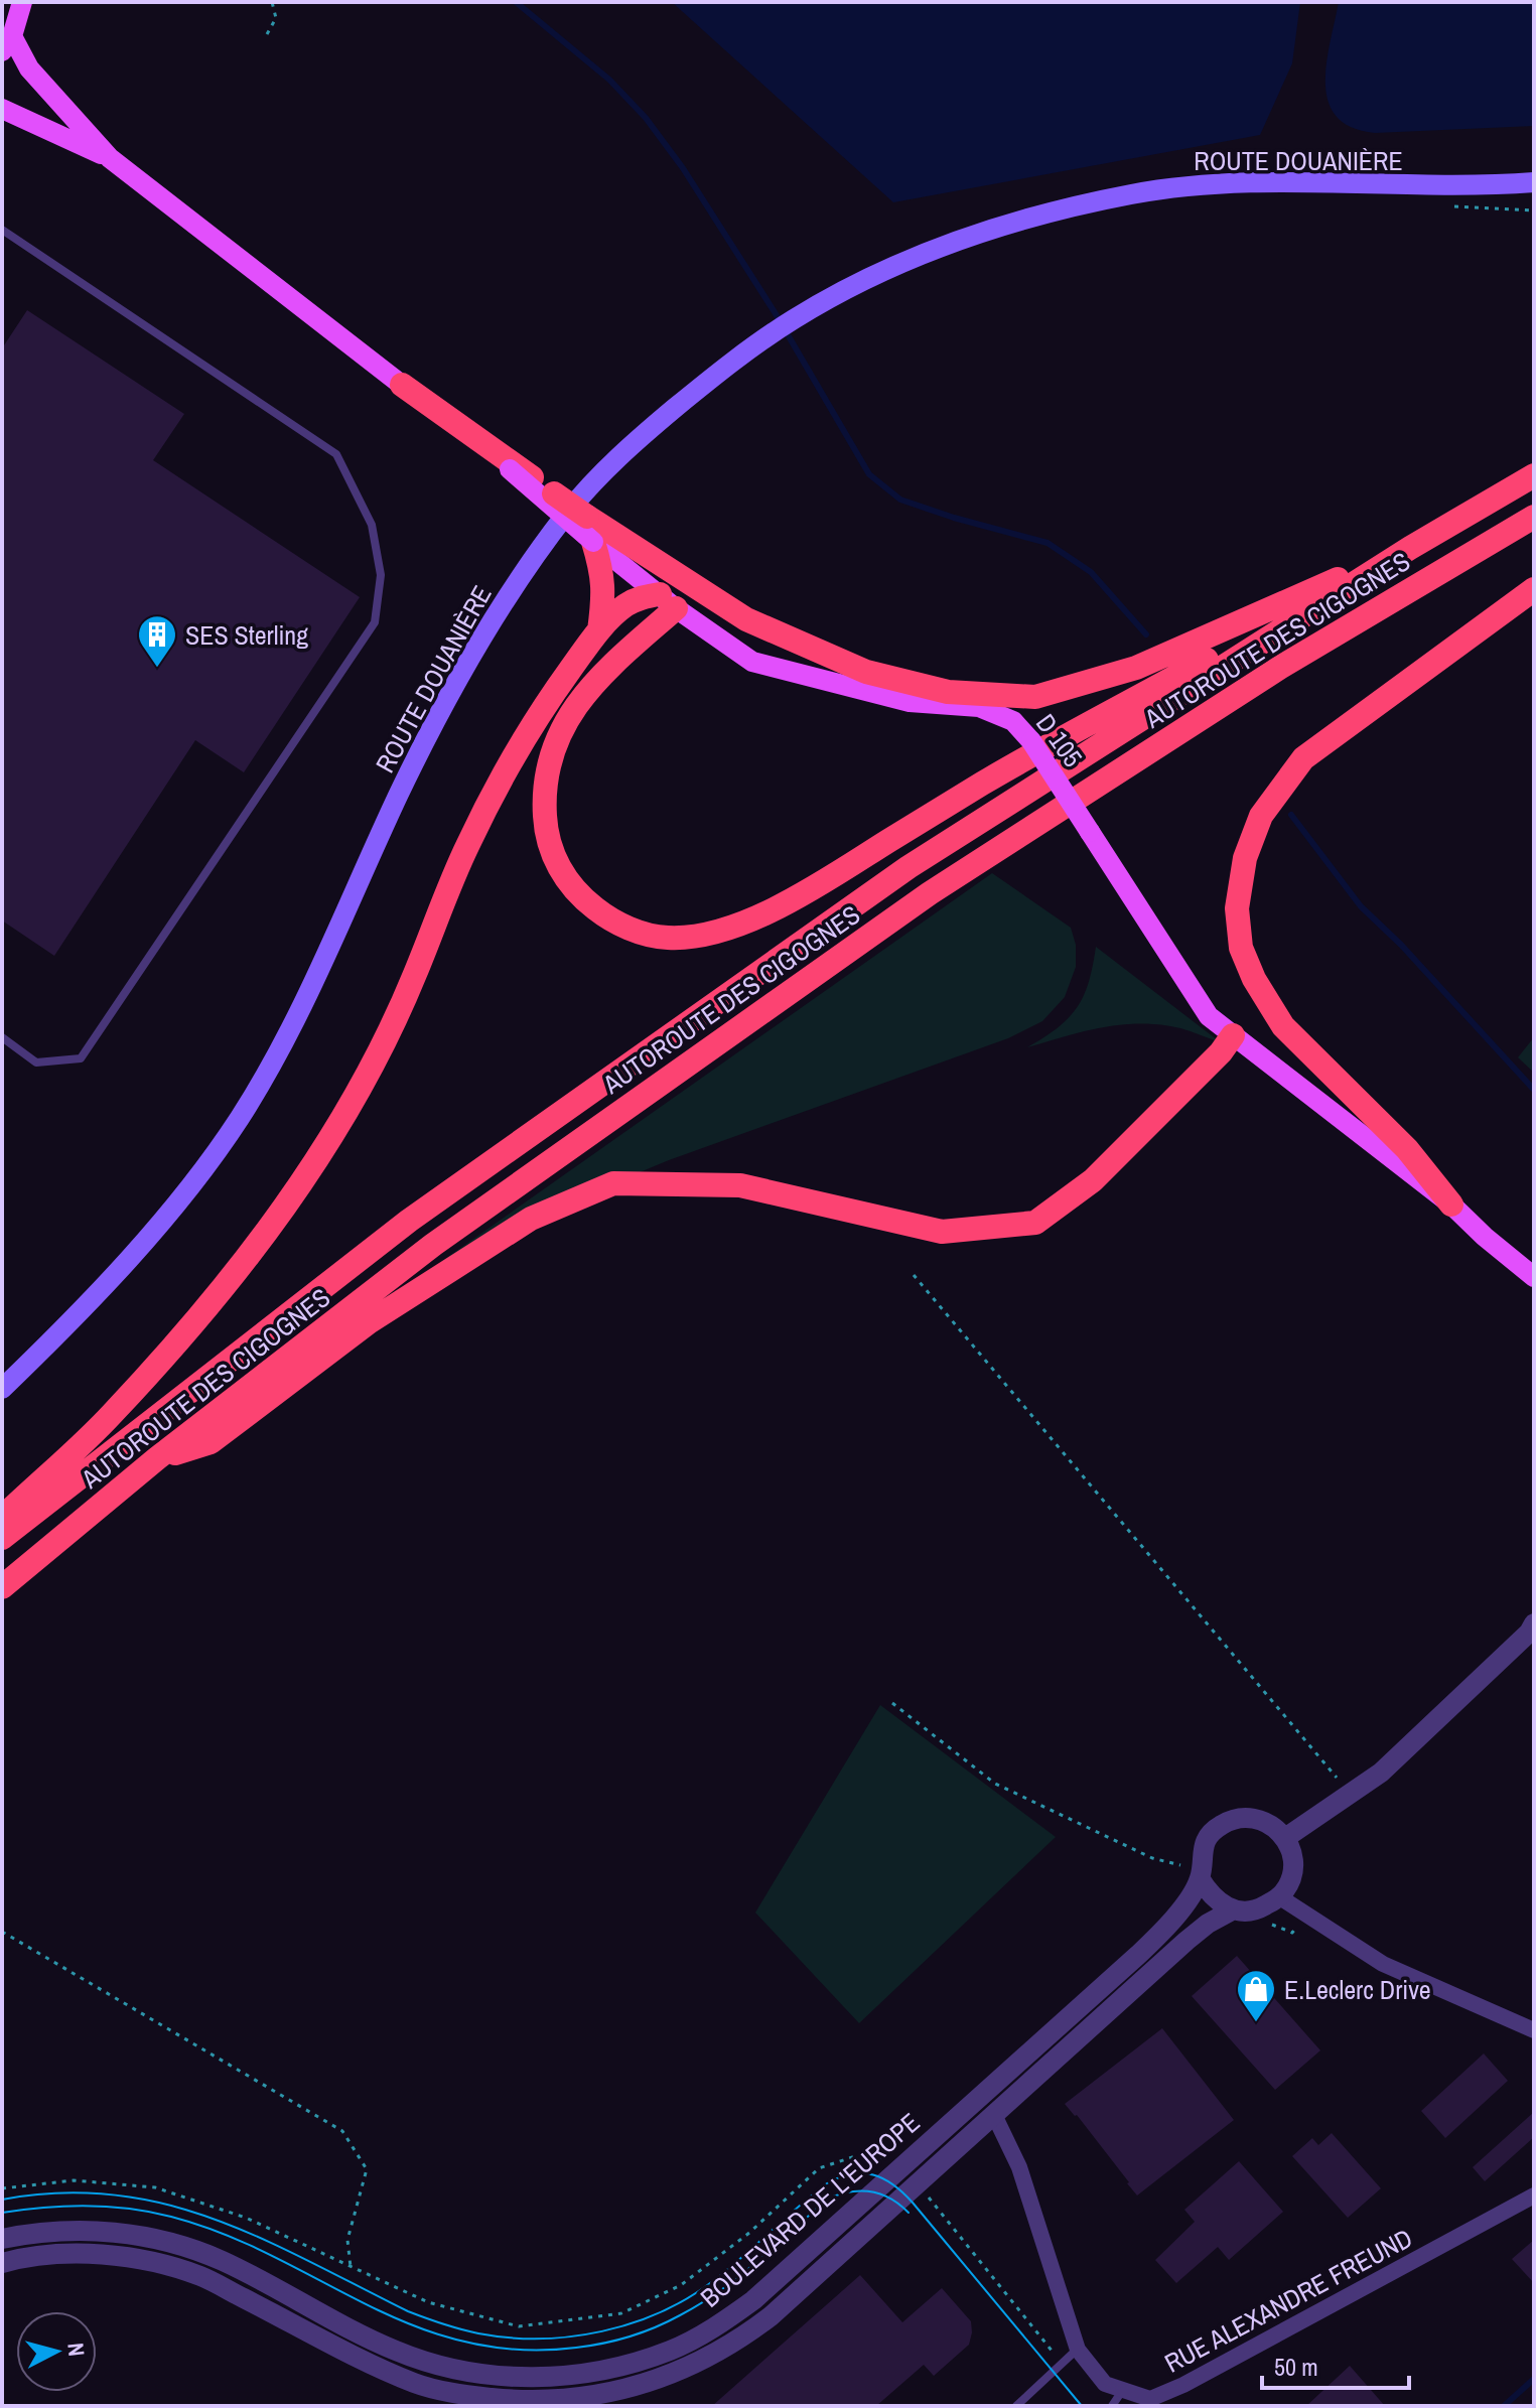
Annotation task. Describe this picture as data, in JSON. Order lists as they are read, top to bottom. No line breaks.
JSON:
{"streets":{"highway":["AUTOROUTE DES CIGOGNES"],"main road":["ROUTE DOUANIÈRE","D 105"],"street":["BOULEVARD DE L'EUROPE","RUE ALEXANDRE FREUND"]},"crossings":[["BOULEVARD DE L'EUROPE","RUE ALEXANDRE FREUND"]],"places":{"building":["SES Sterling"],"shop":["E.Leclerc Drive"]},"scale_bar":"50 m","north":"right"}
